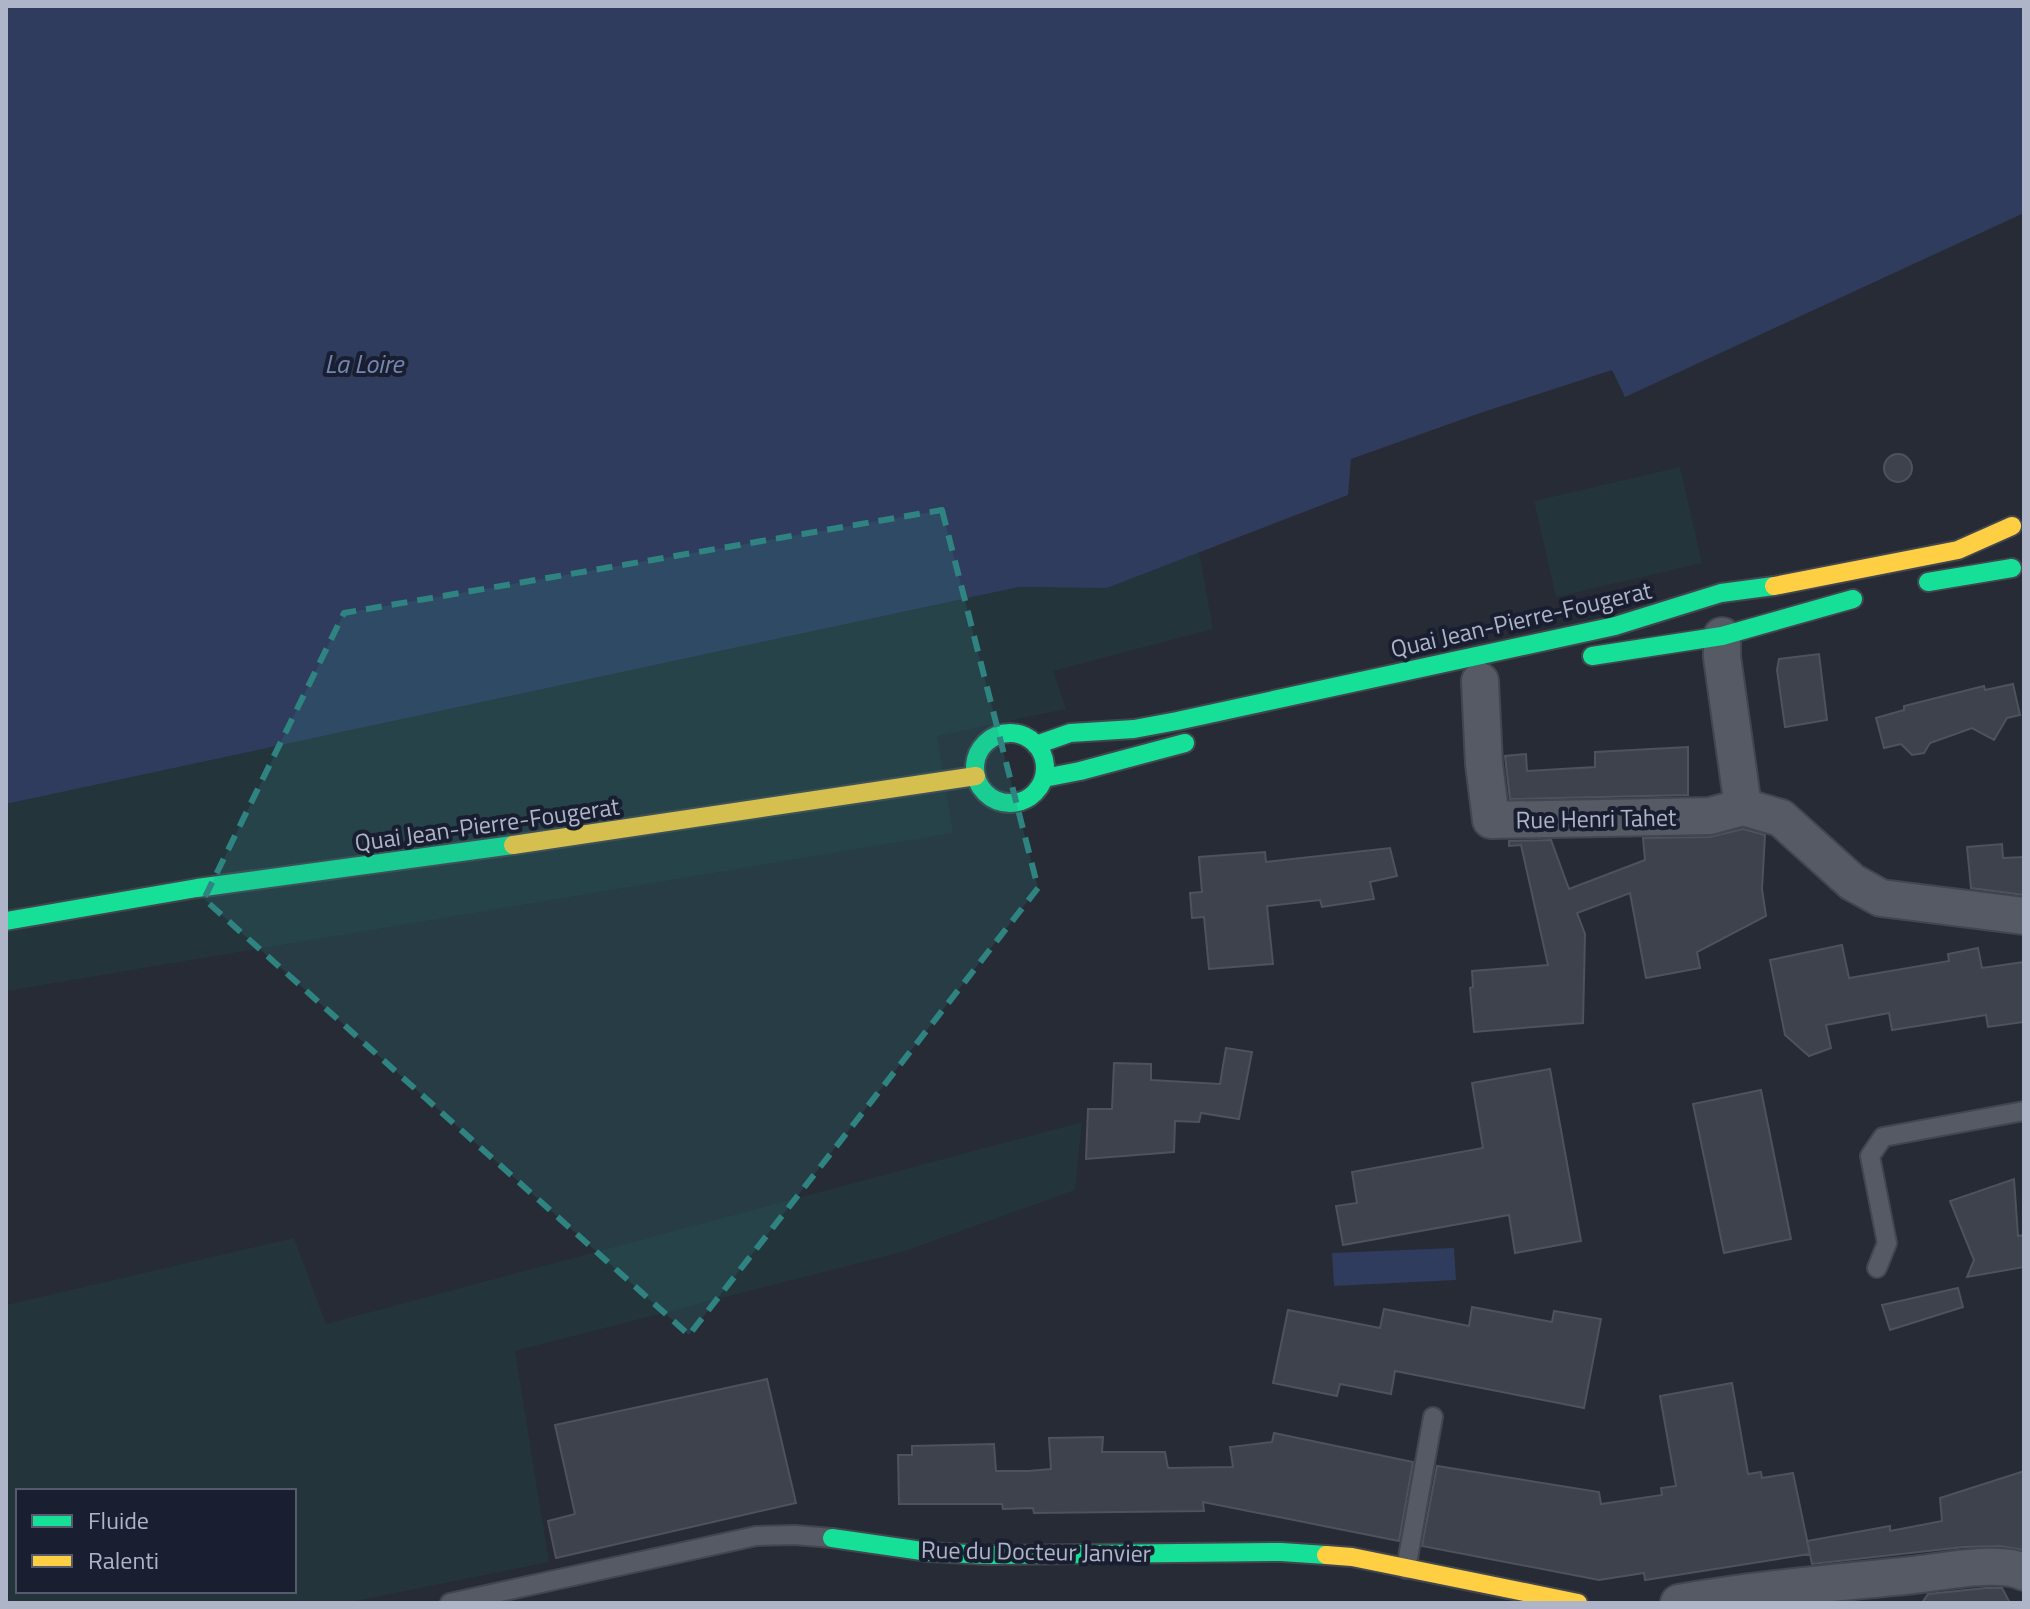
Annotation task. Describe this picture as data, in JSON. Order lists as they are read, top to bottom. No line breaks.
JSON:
{"streets":{"main road":["Quai Jean-Pierre-Fougerat","Rue du Docteur Janvier"],"street":["Rue Henri Tahet"]},"water":["La Loire"],"legend":["Fluide","Ralenti"]}
